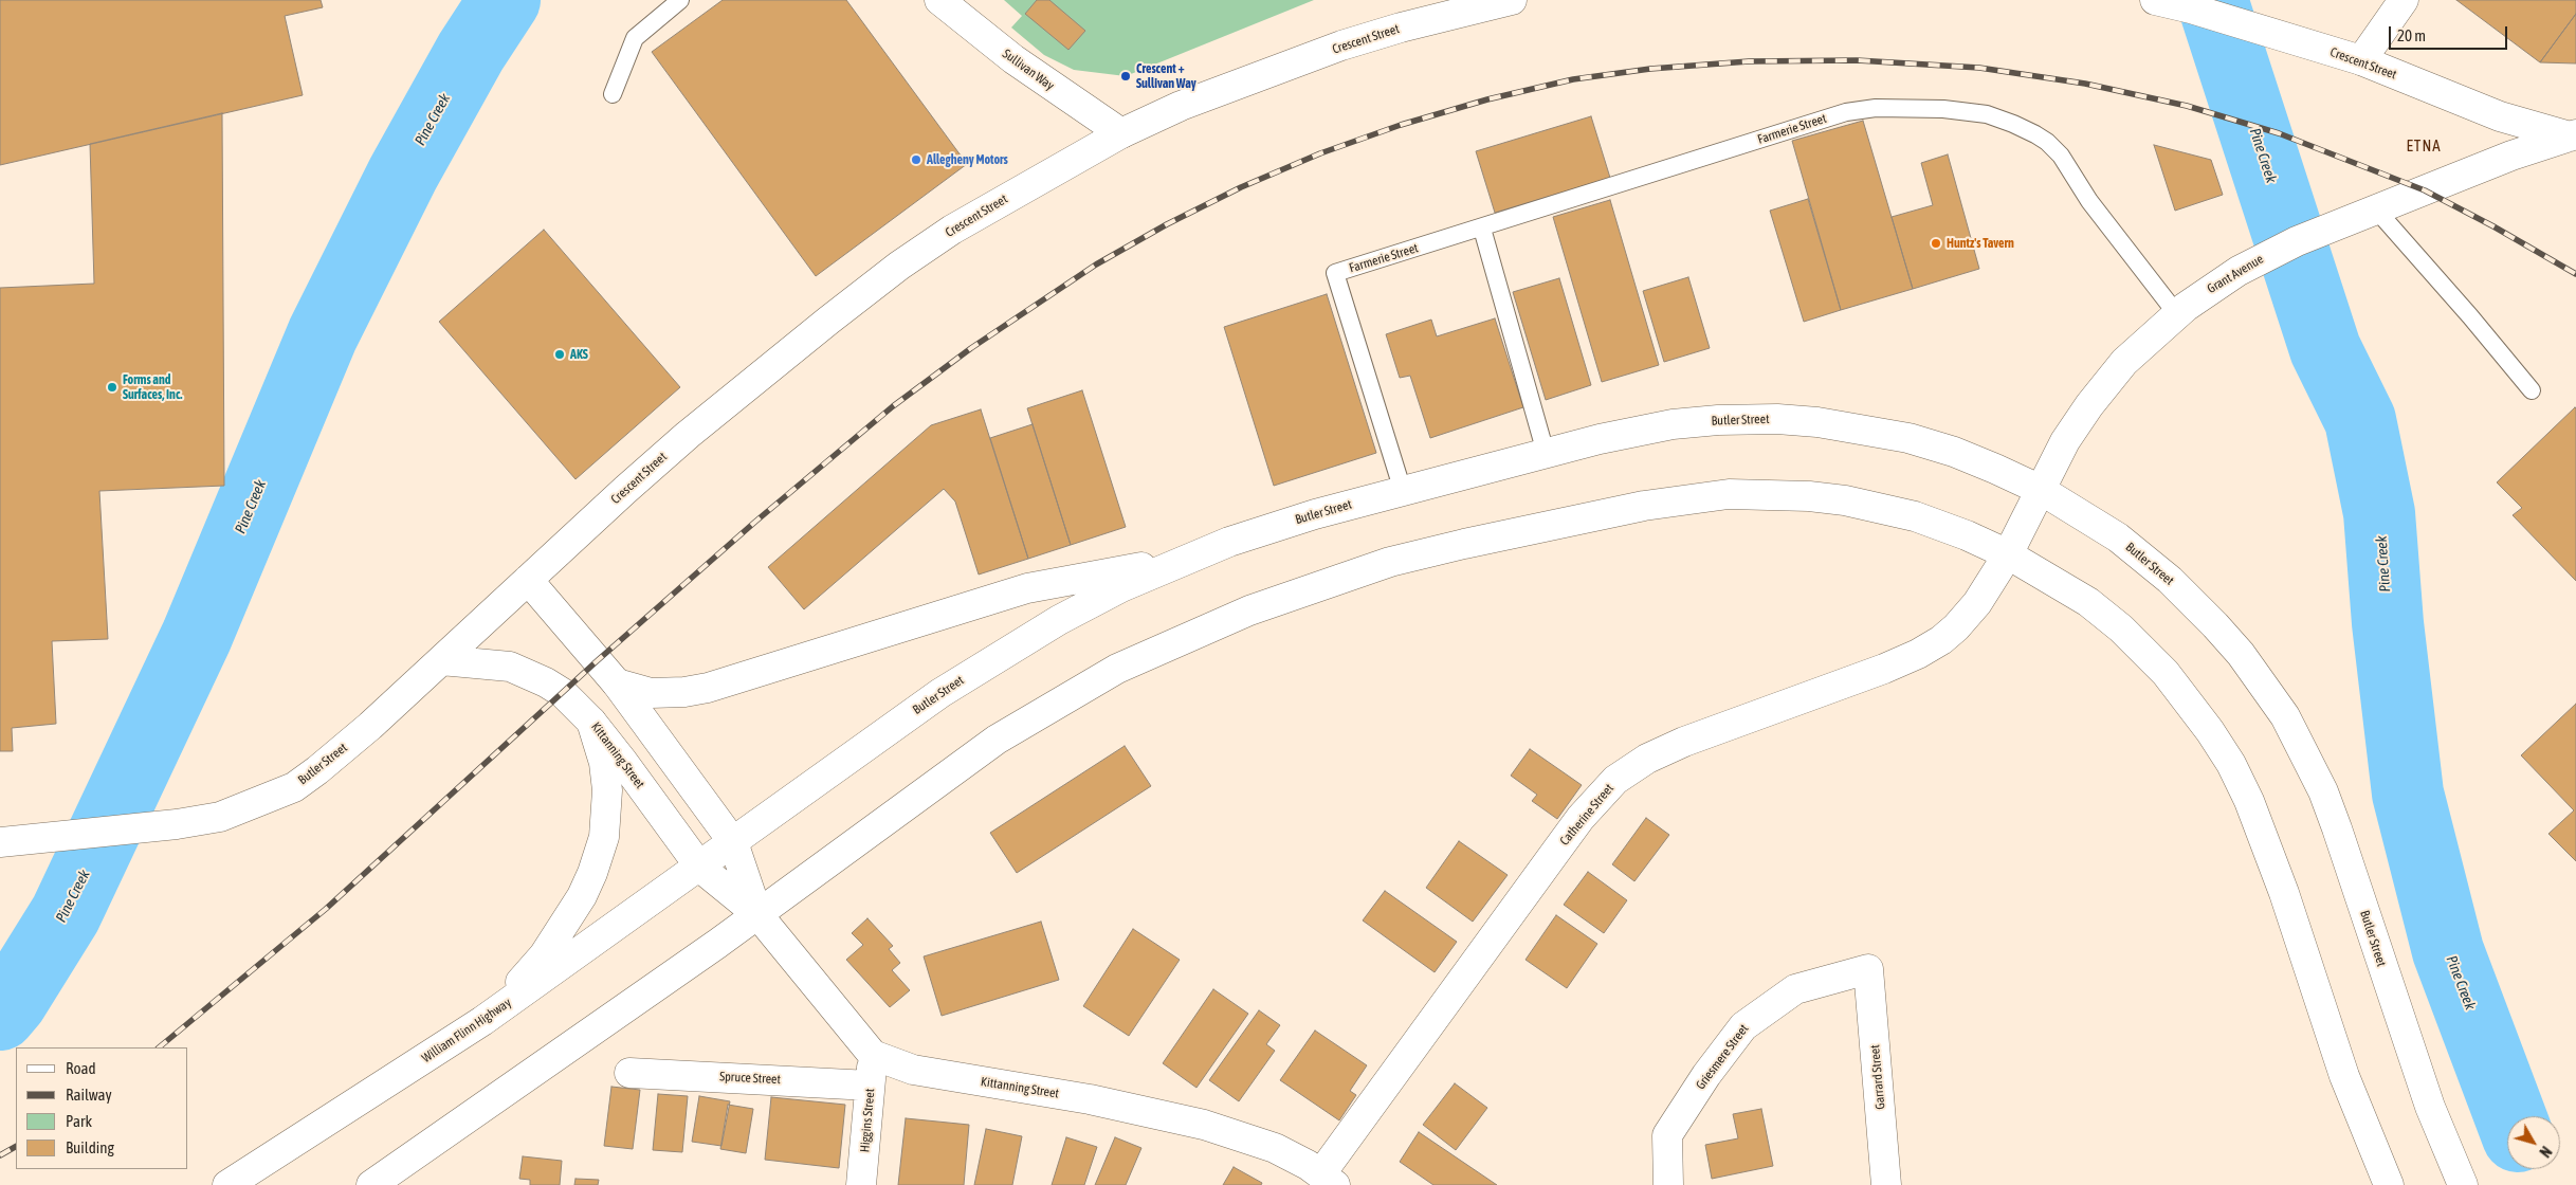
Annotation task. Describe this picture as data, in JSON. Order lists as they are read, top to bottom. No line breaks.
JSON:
{"streets":{"main road":["Crescent Street","Sullivan Way","Grant Avenue","Butler Street","Kittanning Street","Catherine Street","William Flinn Highway","Griesmere Street","Garrard Street","Spruce Street","Higgins Street"],"lane":["Farmerie Street"]},"crossings":[["Crescent Street","Sullivan Way"],["Crescent Street","Grant Avenue"],["Crescent Street","Butler Street"],["Crescent Street","Kittanning Street"],["Farmerie Street","Grant Avenue"],["Farmerie Street","Butler Street"],["Grant Avenue","Butler Street"],["Grant Avenue","Catherine Street"],["Butler Street","Kittanning Street"],["Butler Street","William Flinn Highway"],["Kittanning Street","Catherine Street"],["Kittanning Street","William Flinn Highway"],["Kittanning Street","Higgins Street"],["Griesmere Street","Garrard Street"],["Spruce Street","Higgins Street"]],"districts":["ETNA"],"water":["Pine Creek"],"places":["Crescent + Sullivan Way","Allegheny Motors","Huntz's Tavern","AKS","Forms and Surfaces, Inc."],"legend":["Road","Railway","Park","Building"],"scale_bar":"20 m","north":"bottom right"}
